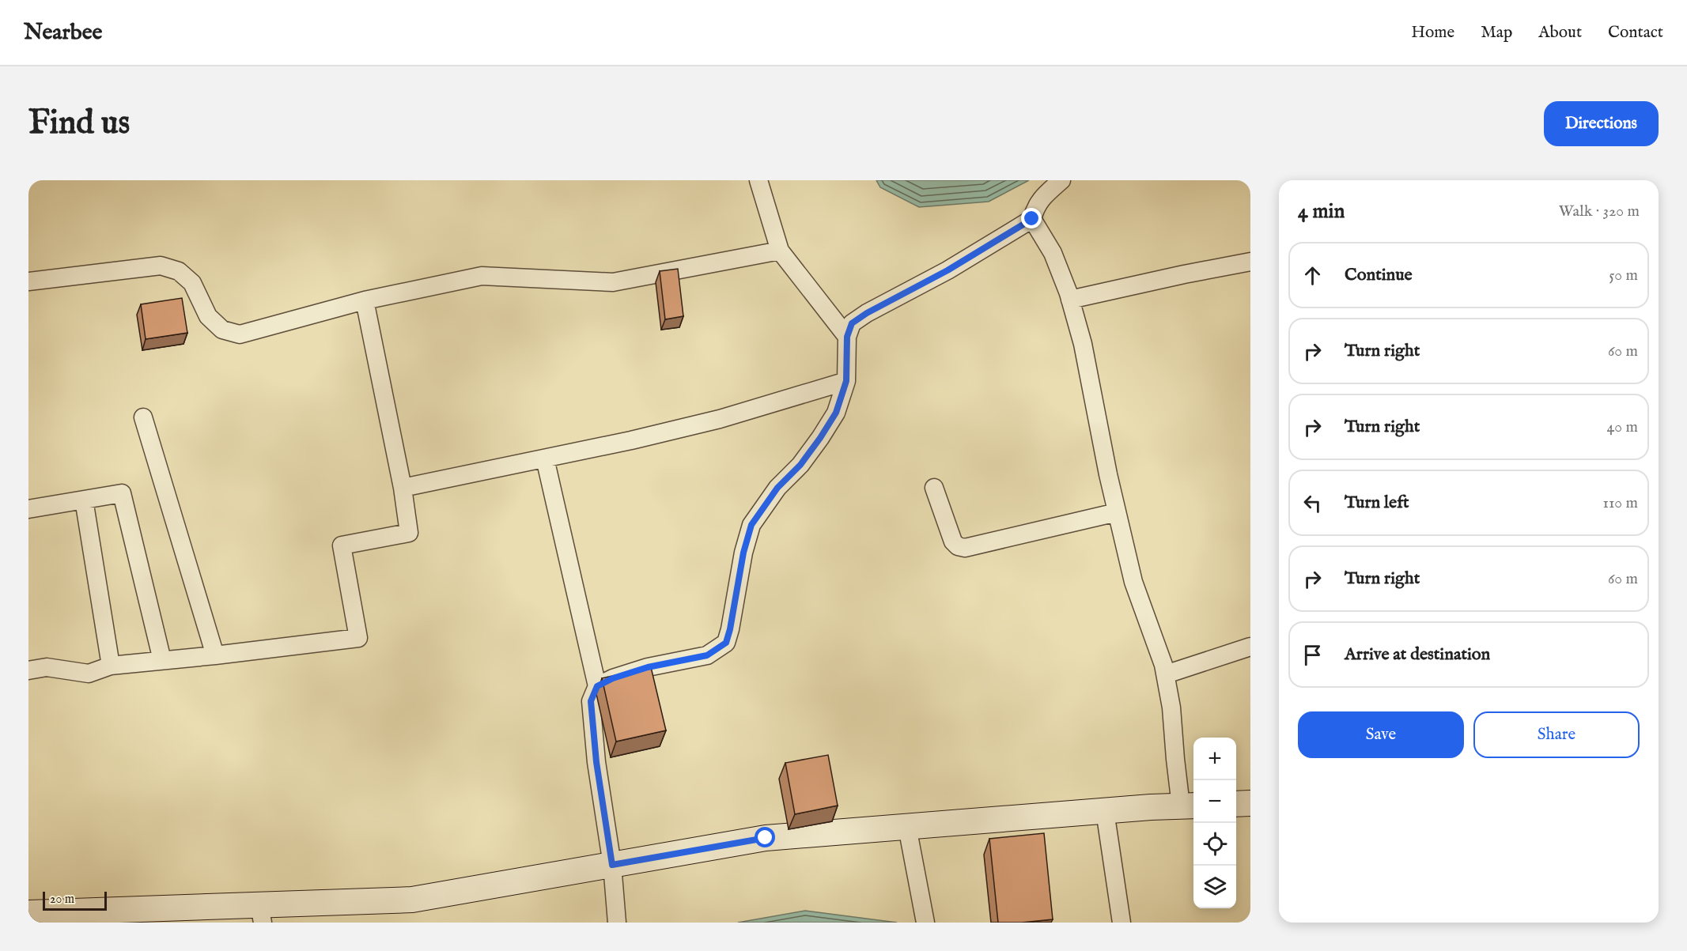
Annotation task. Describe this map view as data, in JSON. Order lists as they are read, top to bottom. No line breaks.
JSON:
{"scale_bar":"20 m","page":{"header":"Nearbee","nav":["Home","Map","About","Contact"],"buttons":["Directions",["Save","Share"]],"title":"Find us","heading":["4 min","Walk · 320 m"],"list":[["Continue","50 m"],["Turn right","60 m"],["Turn right","40 m"],["Turn left","110 m"],["Turn right","60 m"],"Arrive at destination"],"map_buttons":["+","−"],"scale":"20 m"}}
